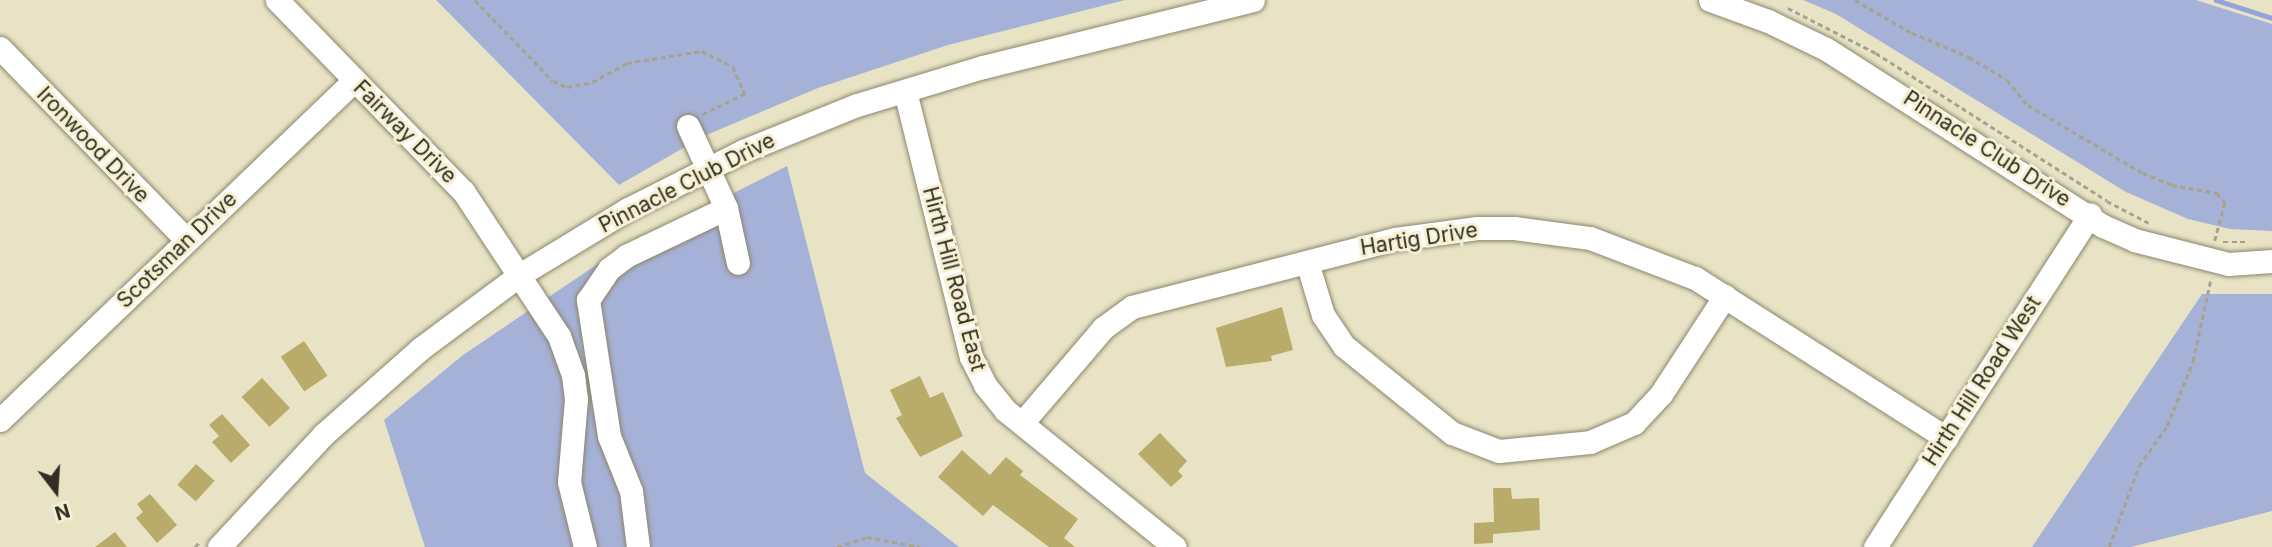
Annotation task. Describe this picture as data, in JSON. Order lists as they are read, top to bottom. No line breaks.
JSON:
{"streets":{"street":["Fairway Drive","Ironwood Drive","Pinnacle Club Drive","Hartig Drive","Scotsman Drive","Hirth Hill Road East","Hirth Hill Road West"]},"crossings":[["Fairway Drive","Pinnacle Club Drive"],["Fairway Drive","Scotsman Drive"],["Ironwood Drive","Scotsman Drive"],["Pinnacle Club Drive","Hirth Hill Road East"],["Pinnacle Club Drive","Hirth Hill Road West"],["Hartig Drive","Hirth Hill Road East"],["Hartig Drive","Hirth Hill Road West"]],"north":"bottom"}
